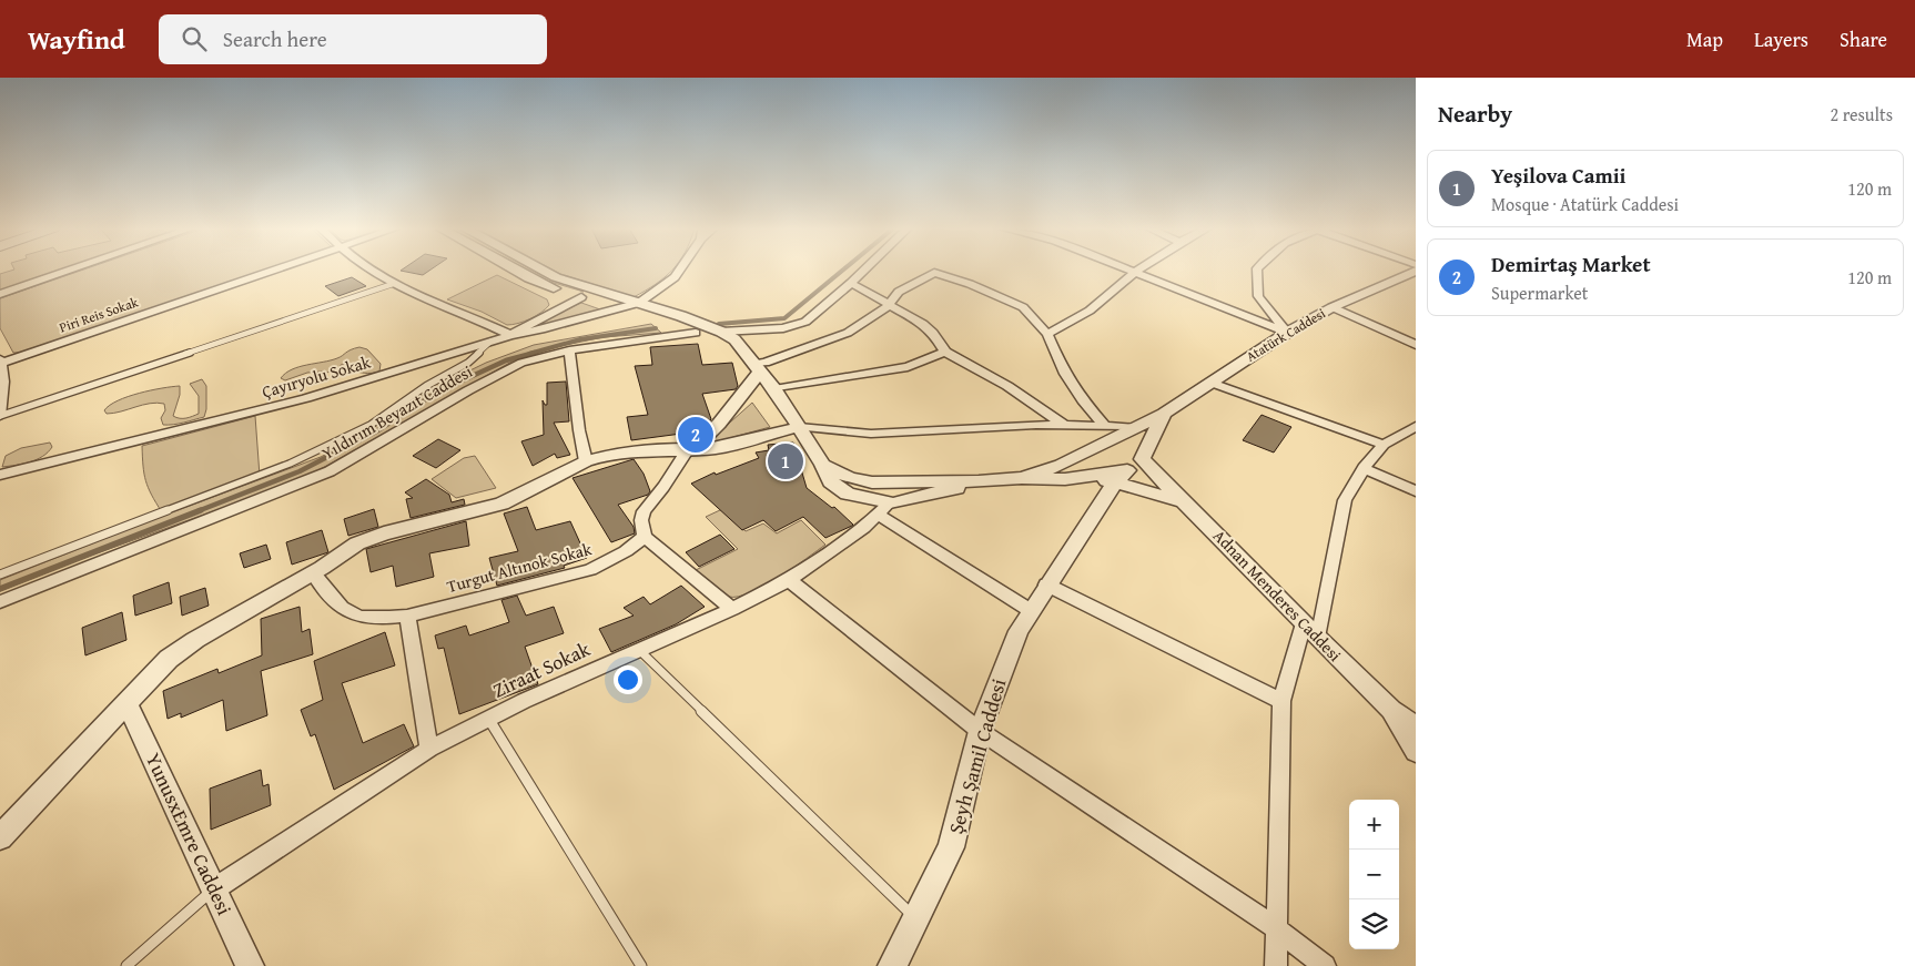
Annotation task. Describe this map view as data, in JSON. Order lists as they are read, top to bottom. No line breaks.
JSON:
{"streets":{"street":["Piri Reis Sokak","Atatürk Caddesi","Çayıryolu Sokak","Yıldırım Beyazıt Caddesi","Turgut Altınok Sokak","Adnan Menderes Caddesi","Ziraat Sokak","Şeyh Şamil Caddesi","YunusxEmre Caddesi"]},"crossings":[["Atatürk Caddesi","Şeyh Şamil Caddesi"],["Çayıryolu Sokak","Yıldırım Beyazıt Caddesi"],["Adnan Menderes Caddesi","Şeyh Şamil Caddesi"],["Ziraat Sokak","YunusxEmre Caddesi"]],"page":{"header":"Wayfind","search":"Search here","nav":["Map","Layers","Share"],"heading":["Nearby","2 results"],"list":[{"mark":"1","name":"Yeşilova Camii","note":"Mosque · Atatürk Caddesi","value":"120 m"},{"mark":"2","name":"Demirtaş Market","note":"Supermarket","value":"120 m"}],"pins":["2","1"],"map_buttons":["+","−"]}}
